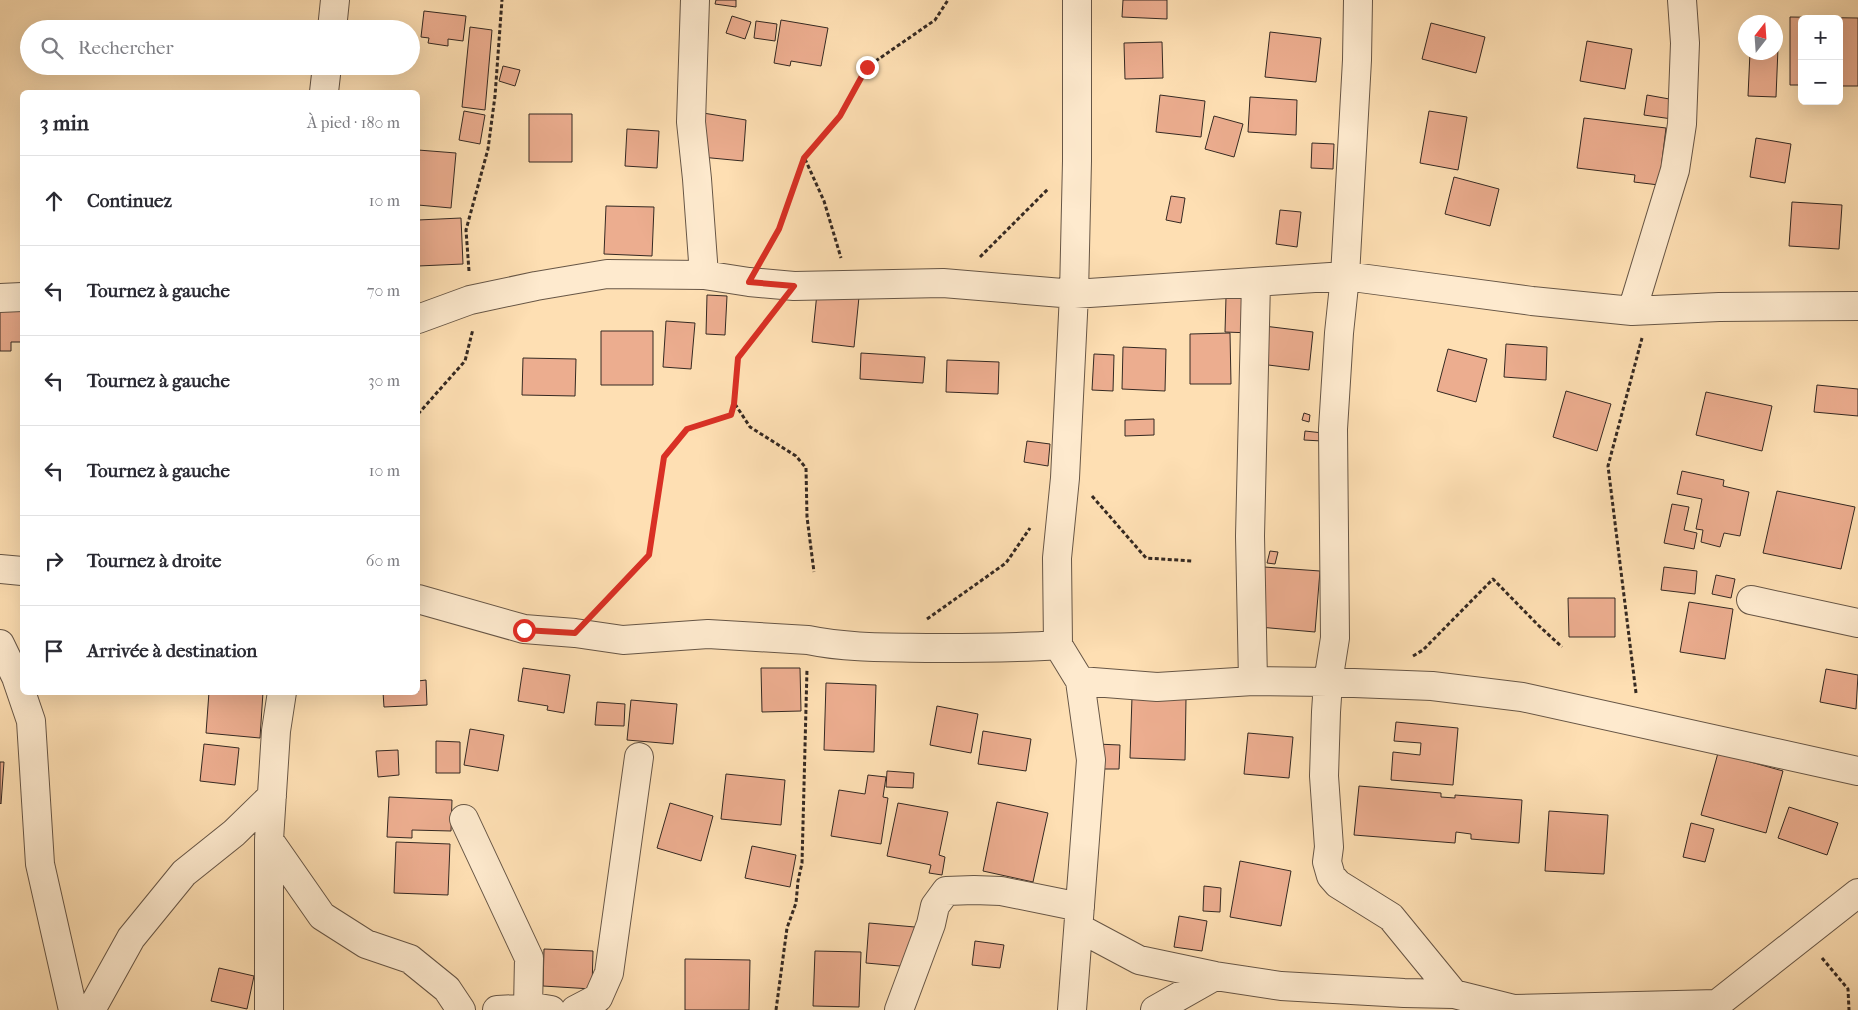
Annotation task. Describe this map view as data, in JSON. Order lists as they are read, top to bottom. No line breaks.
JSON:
{"north":"top","page":{"map_buttons":["+","−"],"search":"Rechercher","heading":["3 min","À pied · 180 m"],"list":[["Continuez","10 m"],["Tournez à gauche","70 m"],["Tournez à gauche","30 m"],["Tournez à gauche","10 m"],["Tournez à droite","60 m"],"Arrivée à destination"]}}
